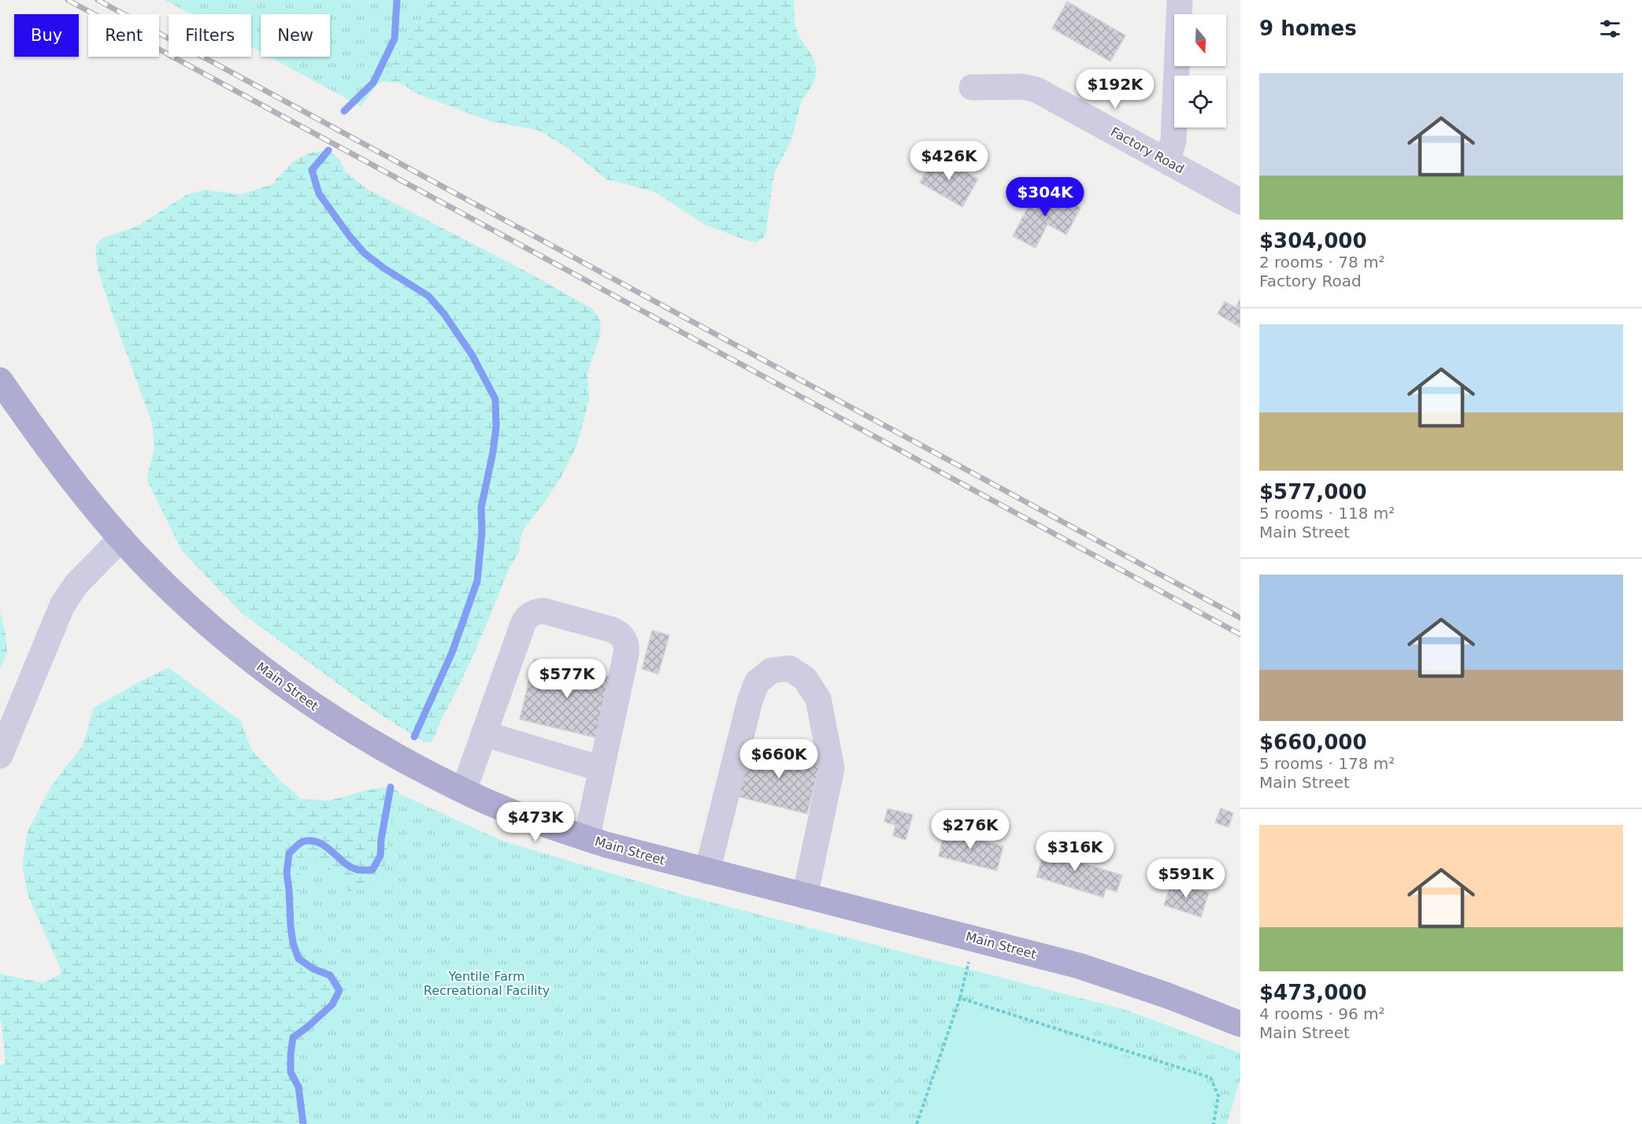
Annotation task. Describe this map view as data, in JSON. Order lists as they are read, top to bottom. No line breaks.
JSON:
{"streets":{"main road":["Main Street"],"street":["Factory Road"]},"parks":["Yentile Farm Recreational Facility"],"north":"bottom","page":{"heading":"9 homes","chip":["Buy","Rent","Filters","New"],"list":[{"name":"$304,000","note":"2 rooms · 78 m² · Factory Road"},{"name":"$577,000","note":"5 rooms · 118 m² · Main Street"},{"name":"$660,000","note":"5 rooms · 178 m² · Main Street"},{"name":"$473,000","note":"4 rooms · 96 m² · Main Street"}],"price":["$192K","$426K","$304K","$577K","$660K","$473K","$276K","$316K","$591K"]}}
